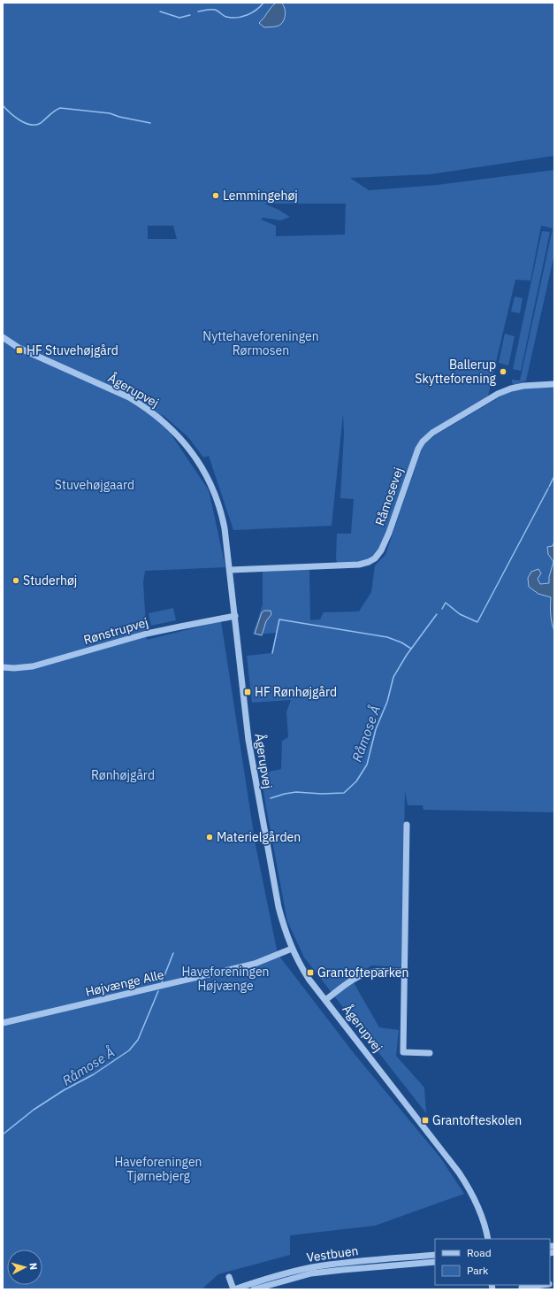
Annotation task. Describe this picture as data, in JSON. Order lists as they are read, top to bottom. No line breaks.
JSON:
{"streets":{"street":["Ågerupvej","Råmosevej","Rønstrupvej","Højvænge Alle","Vestbuen"]},"crossings":[["Ågerupvej","Råmosevej"],["Ågerupvej","Rønstrupvej"],["Ågerupvej","Højvænge Alle"]],"water":["Råmose Å"],"parks":["Nyttehaveforeningen Rørmosen","Stuvehøjgaard","Rønhøjgård","Haveforeningen Højvænge","Haveforeningen Tjørnebjerg"],"places":{"other":["Lemmingehøj","Ballerup Skytteforening","Studerhøj","Materielgården"],"transit":["HF Stuvehøjgård","HF Rønhøjgård","Grantofteparken","Grantofteskolen"]},"legend":["Road","Park"],"north":"right"}
